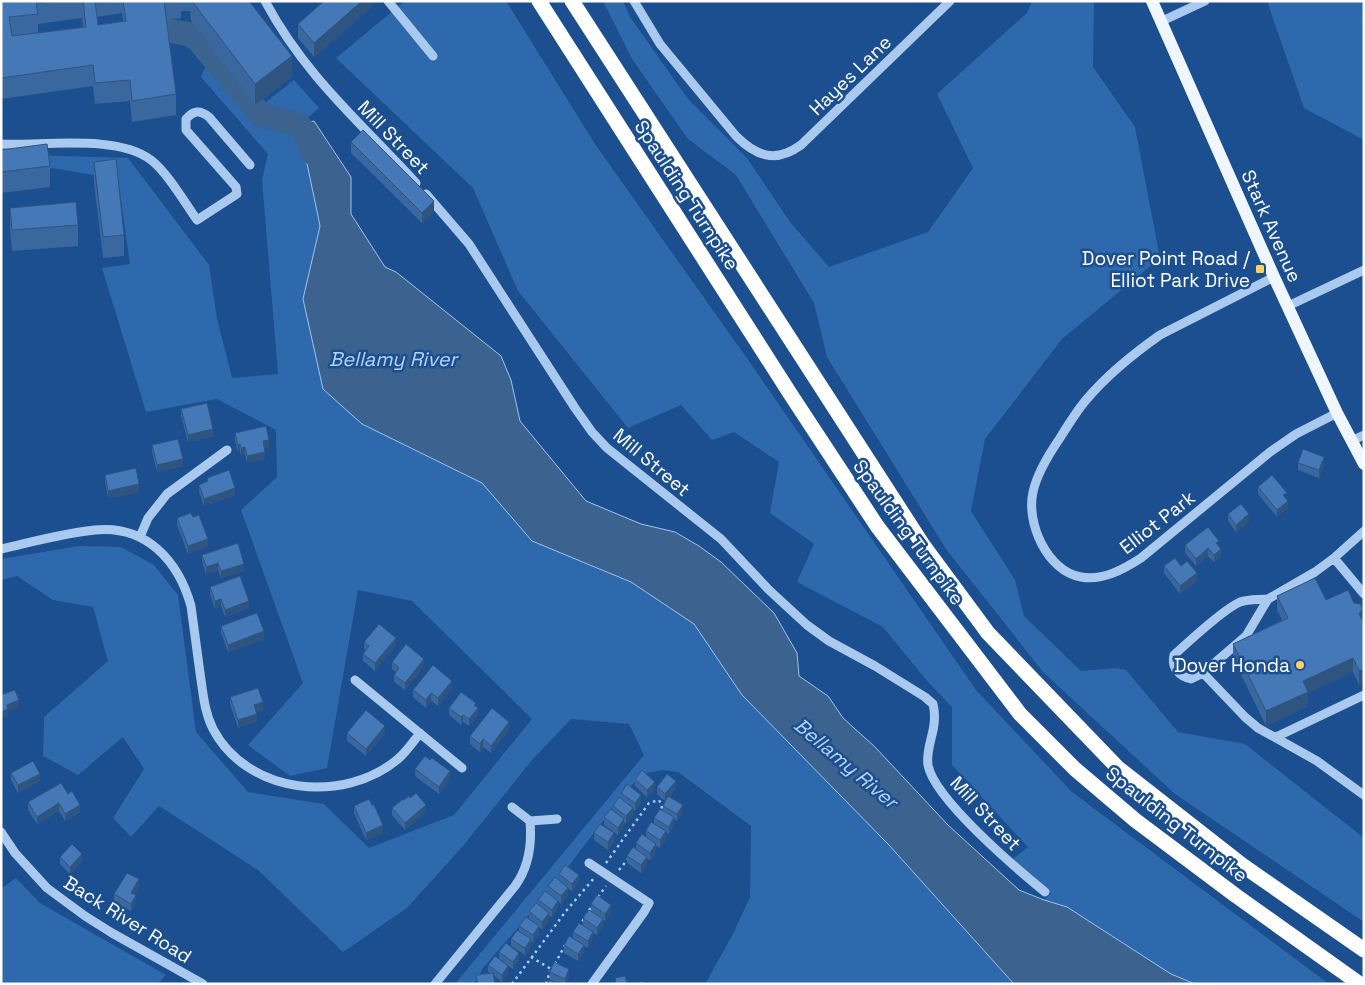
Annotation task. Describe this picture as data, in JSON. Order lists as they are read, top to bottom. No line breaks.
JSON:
{"streets":{"highway":["Spaulding Turnpike"],"main road":["Stark Avenue"],"street":["Hayes Lane","Mill Street","Elliot Park","Back River Road"]},"crossings":[["Stark Avenue","Elliot Park"]],"water":["Bellamy River"],"places":{"transit":["Dover Point Road / Elliot Park Drive"],"other":["Dover Honda"]}}
